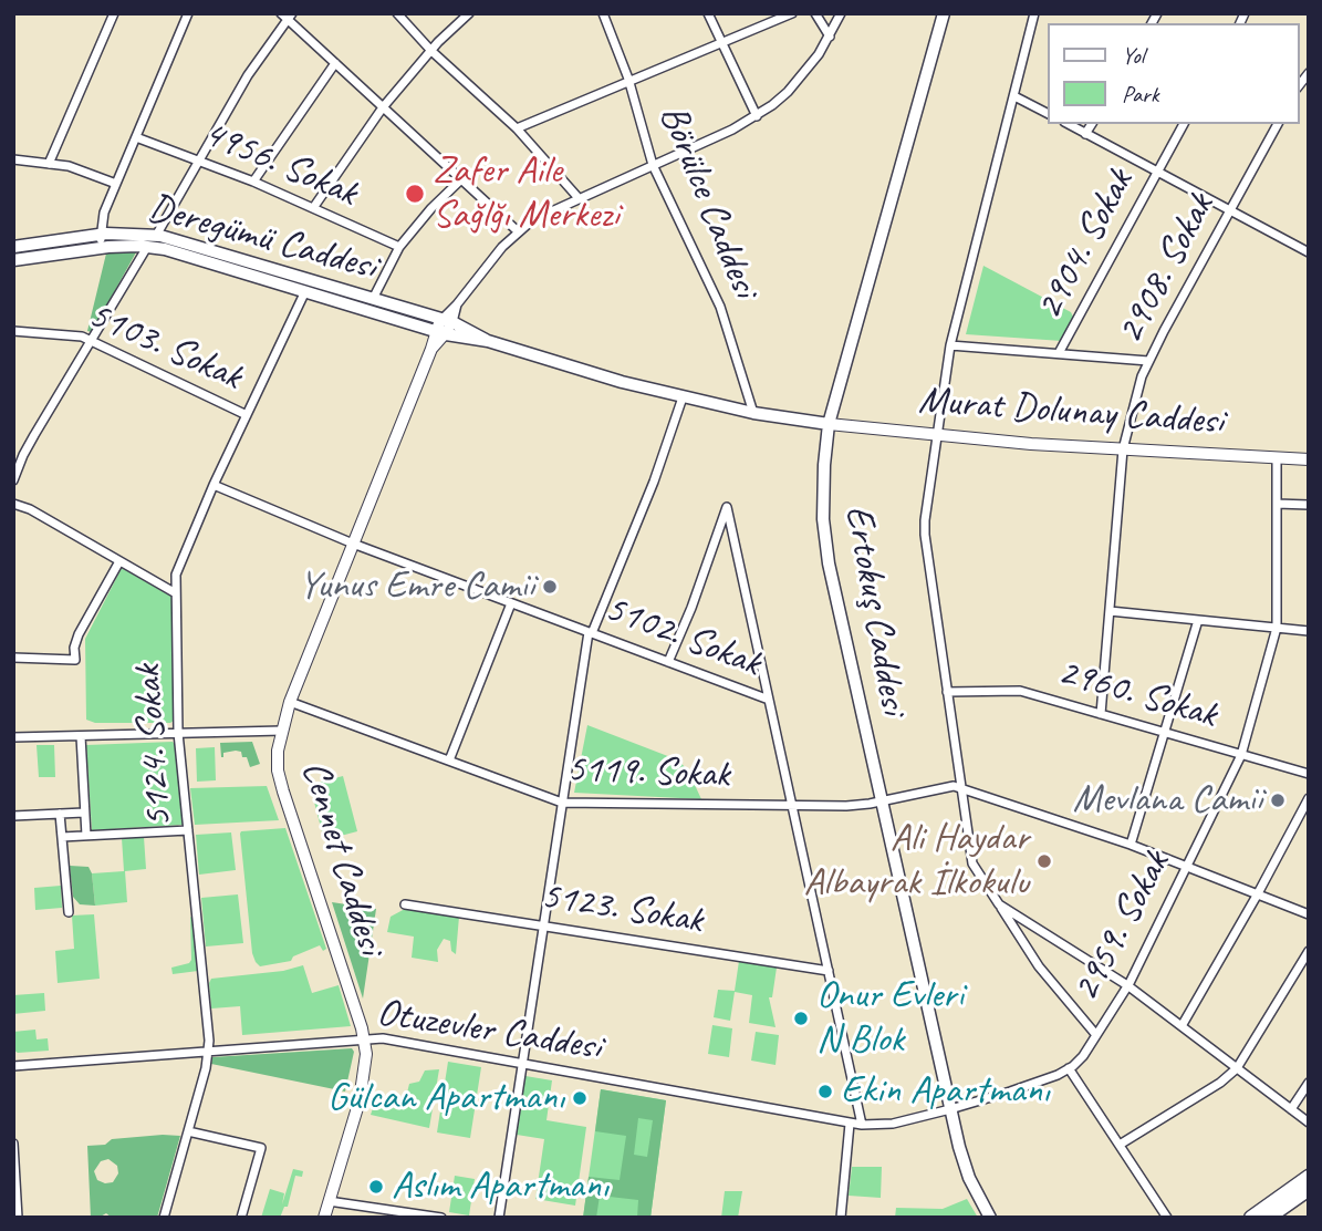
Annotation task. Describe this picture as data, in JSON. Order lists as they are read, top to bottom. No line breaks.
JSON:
{"streets":{"main road":["Deregümü Caddesi","Ertokuş Caddesi"],"street":["4956. Sokak","Börülce Caddesi","2904. Sokak","2908. Sokak","5103. Sokak","Murat Dolunay Caddesi","5102. Sokak","2960. Sokak","5124. Sokak","5119. Sokak","Cennet Caddesi","5123. Sokak","2959. Sokak","Otuzevler Caddesi"]},"crossings":[["Börülce Caddesi","Deregümü Caddesi"],["Börülce Caddesi","Cennet Caddesi"],["Deregümü Caddesi","Murat Dolunay Caddesi"],["Deregümü Caddesi","Ertokuş Caddesi"],["Deregümü Caddesi","5124. Sokak"],["Deregümü Caddesi","Cennet Caddesi"],["2908. Sokak","Murat Dolunay Caddesi"],["2908. Sokak","2960. Sokak"],["5103. Sokak","5124. Sokak"],["Murat Dolunay Caddesi","Ertokuş Caddesi"],["Murat Dolunay Caddesi","2959. Sokak"],["Ertokuş Caddesi","5119. Sokak"],["Ertokuş Caddesi","2959. Sokak"],["Ertokuş Caddesi","Otuzevler Caddesi"],["5102. Sokak","5124. Sokak"],["5102. Sokak","5119. Sokak"],["5102. Sokak","Cennet Caddesi"],["5102. Sokak","5123. Sokak"],["5102. Sokak","Otuzevler Caddesi"],["2960. Sokak","2959. Sokak"],["5124. Sokak","Otuzevler Caddesi"],["5119. Sokak","Cennet Caddesi"],["Cennet Caddesi","Otuzevler Caddesi"],["2959. Sokak","Otuzevler Caddesi"]],"places":["Zafer Aile Sağlğı Merkezi","Yunus Emre Camii","Mevlana Camii","Ali Haydar Albayrak İlkokulu","Onur Evleri N Blok","Ekin Apartmanı","Gülcan Apartmanı","Aslım Apartmanı"],"legend":["Yol","Park"]}
